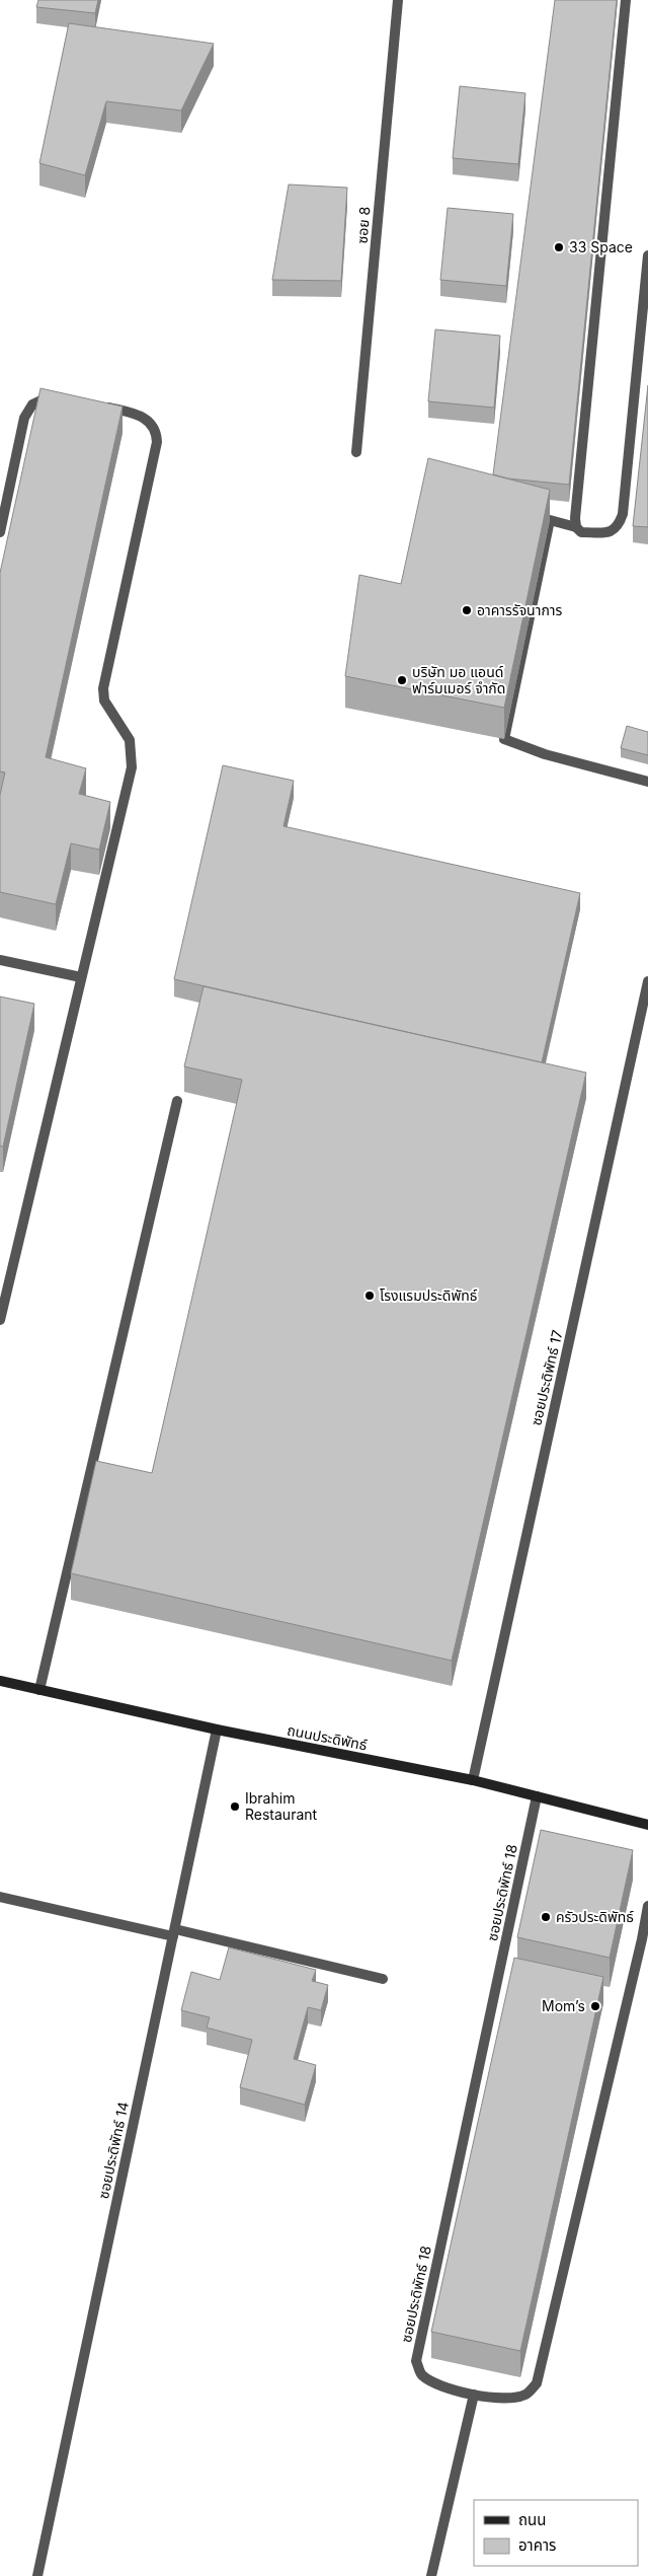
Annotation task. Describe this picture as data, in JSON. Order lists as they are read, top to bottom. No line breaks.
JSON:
{"streets":{"main road":["ถนนประดิพัทธ์"],"street":["ซอย 8","ซอยประดิพัทธ์ 17","ซอยประดิพัทธ์ 18","ซอยประดิพัทธ์ 14"]},"crossings":[["ซอยประดิพัทธ์ 17","ถนนประดิพัทธ์"],["ถนนประดิพัทธ์","ซอยประดิพัทธ์ 18"],["ถนนประดิพัทธ์","ซอยประดิพัทธ์ 14"]],"places":["33 Space","อาคารรัจนาการ","บริษัท มอ แอนด์ ฟาร์มเมอร์ จำกัด","โรงแรมประดิพัทธ์","Ibrahim Restaurant","ครัวประดิพัทธ์","Mom’s"],"legend":["ถนน","อาคาร"]}
